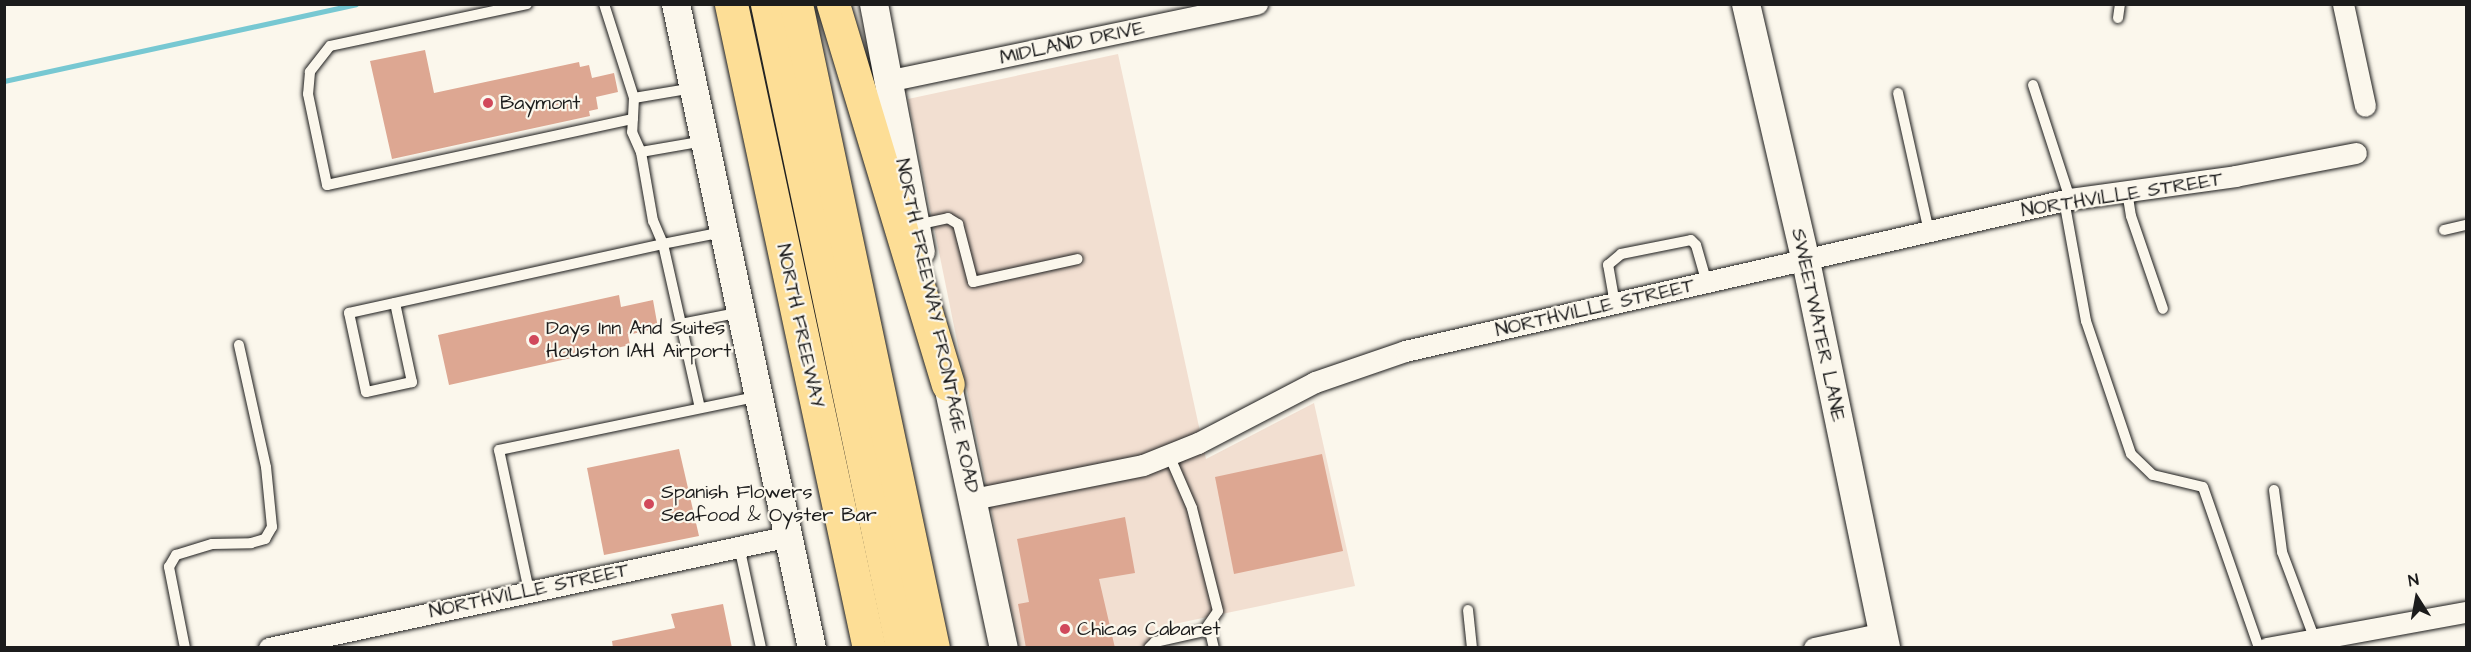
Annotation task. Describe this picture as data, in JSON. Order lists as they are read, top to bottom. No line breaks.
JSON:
{"streets":{"highway":["NORTH FREEWAY"],"main road":["SWEETWATER LANE","NORTH FREEWAY FRONTAGE ROAD"],"street":["MIDLAND DRIVE","NORTHVILLE STREET"]},"crossings":[["MIDLAND DRIVE","NORTH FREEWAY FRONTAGE ROAD"],["NORTHVILLE STREET","SWEETWATER LANE"],["NORTHVILLE STREET","NORTH FREEWAY FRONTAGE ROAD"]],"places":["Baymont","Days Inn And Suites Houston IAH Airport","Spanish Flowers Seafood & Oyster Bar","Chicas Cabaret"],"north":"top"}
